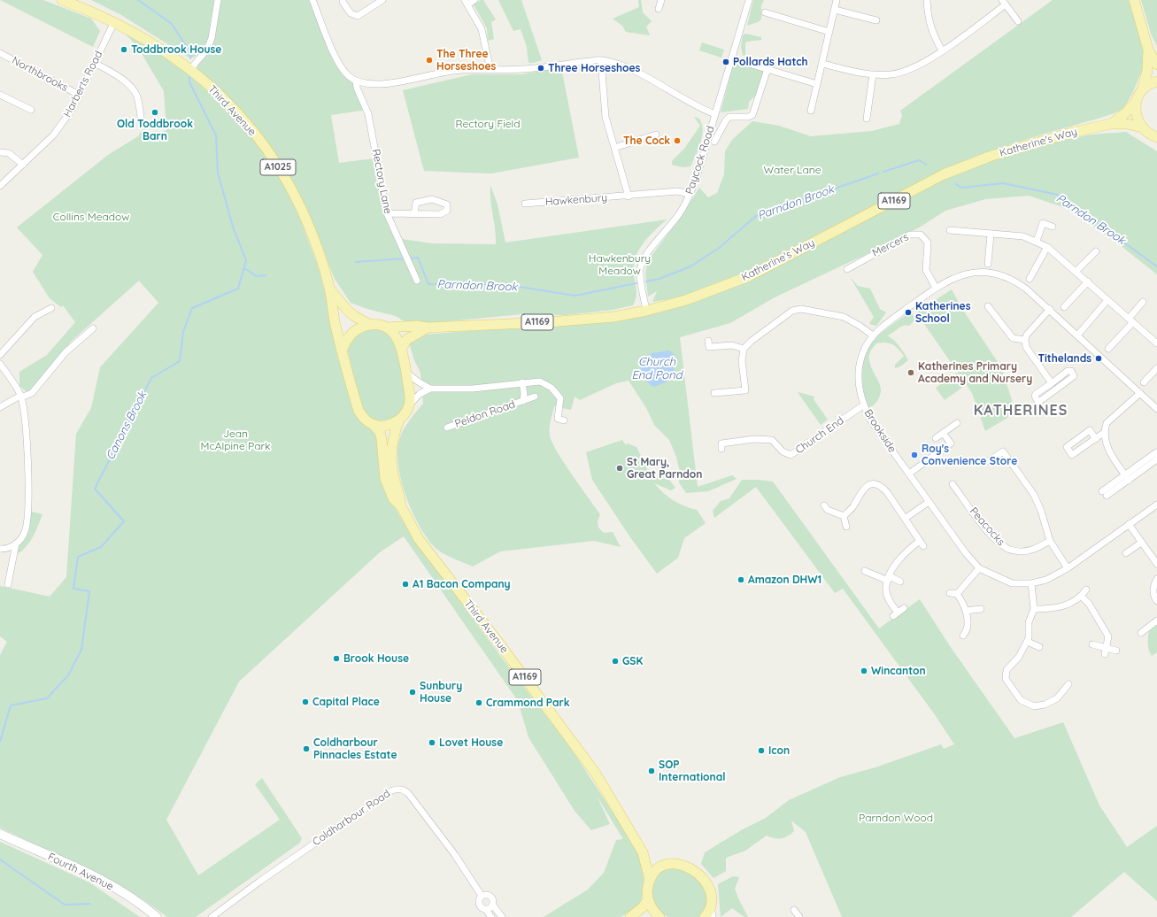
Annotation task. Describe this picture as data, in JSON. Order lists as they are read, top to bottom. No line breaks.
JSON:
{"streets":{"main road":["Third Avenue","Katherine's Way","A1025","A1169"],"street":["Northbrooks","Harberts Road","Paycock Road","Rectory Lane","Hawkenbury","Mercers","Peldon Road","Brookside","Church End","Peacocks","Coldharbour Road","Fourth Avenue"]},"crossings":[["Northbrooks","Harberts Road"],["Harberts Road","Third Avenue"],["Third Avenue","Katherine's Way"],["Katherine's Way","Paycock Road"],["Paycock Road","Hawkenbury"],["Mercers","Brookside"],["Brookside","Church End"]],"districts":["KATHERINES"],"water":["Parndon Brook","Church End Pond","Canons Brook"],"parks":["Rectory Field","Water Lane","Collins Meadow","Hawkenbury Meadow","Jean McAlpine Park","Parndon Wood"],"places":["Toddbrook House","The Three Horseshoes","Pollards Hatch","Three Horseshoes","Old Toddbrook Barn","The Cock","Katherines School","Tithelands","Katherines Primary Academy and Nursery","Roy's Convenience Store","St Mary, Great Parndon","Amazon DHW1","A1 Bacon Company","Brook House","GSK","Wincanton","Sunbury House","Capital Place","Crammond Park","Lovet House","Coldharbour Pinnacles Estate","Icon","SOP International"]}
